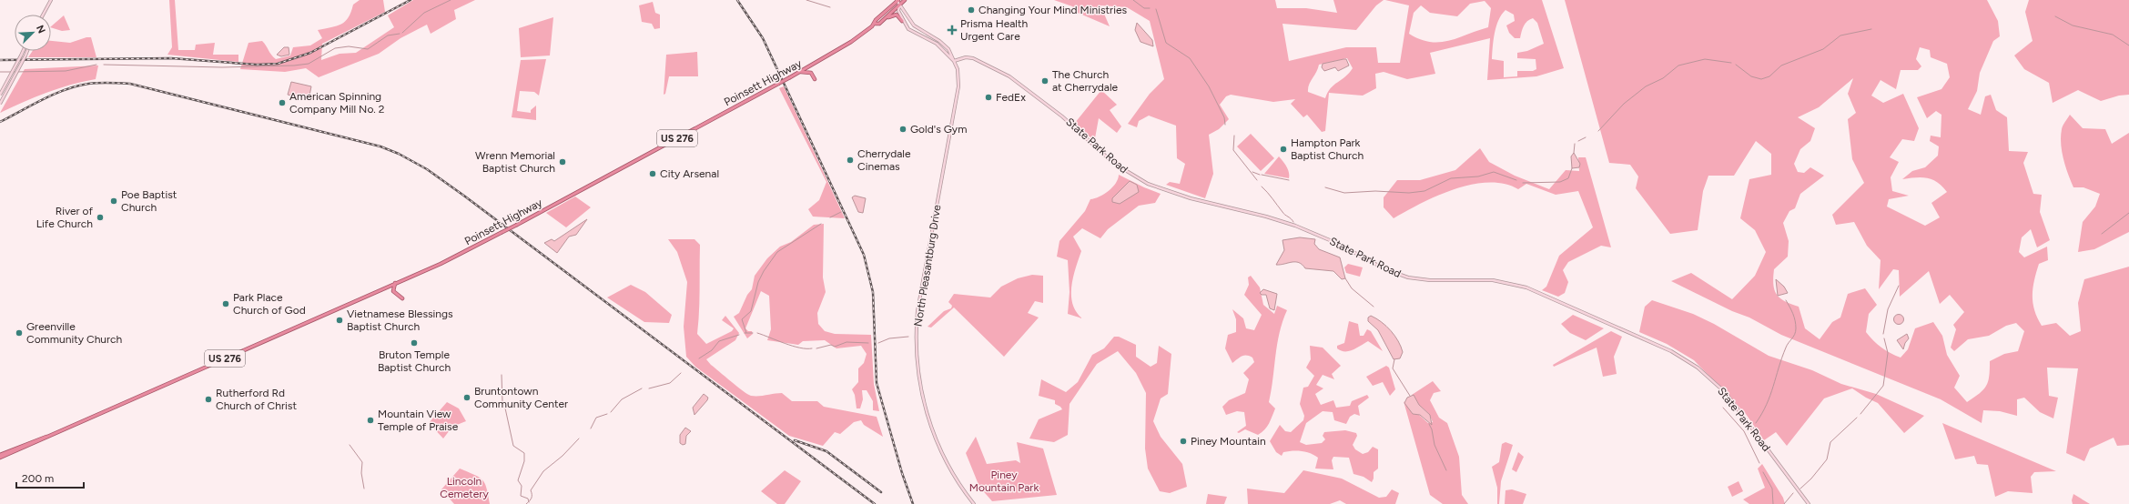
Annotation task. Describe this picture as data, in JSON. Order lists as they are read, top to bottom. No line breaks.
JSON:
{"streets":{"highway":["Poinsett Highway","US 276"],"main road":["State Park Road","North Pleasantburg Drive"]},"crossings":[["Poinsett Highway","US 276"],["State Park Road","North Pleasantburg Drive"]],"parks":["Piney Mountain Park","Lincoln Cemetery"],"places":{"other":["Changing Your Mind Ministries","The Church at Cherrydale","FedEx","American Spinning Company Mill No. 2","Gold's Gym","Hampton Park Baptist Church","Cherrydale Cinemas","Wrenn Memorial Baptist Church","City Arsenal","Poe Baptist Church","River of Life Church","Park Place Church of God","Vietnamese Blessings Baptist Church","Greenville Community Church","Bruton Temple Baptist Church","Bruntontown Community Center","Rutherford Rd Church of Christ","Mountain View Temple of Praise","Piney Mountain"],"health":["Prisma Health Urgent Care"]},"scale_bar":"200 m","north":"top right"}
